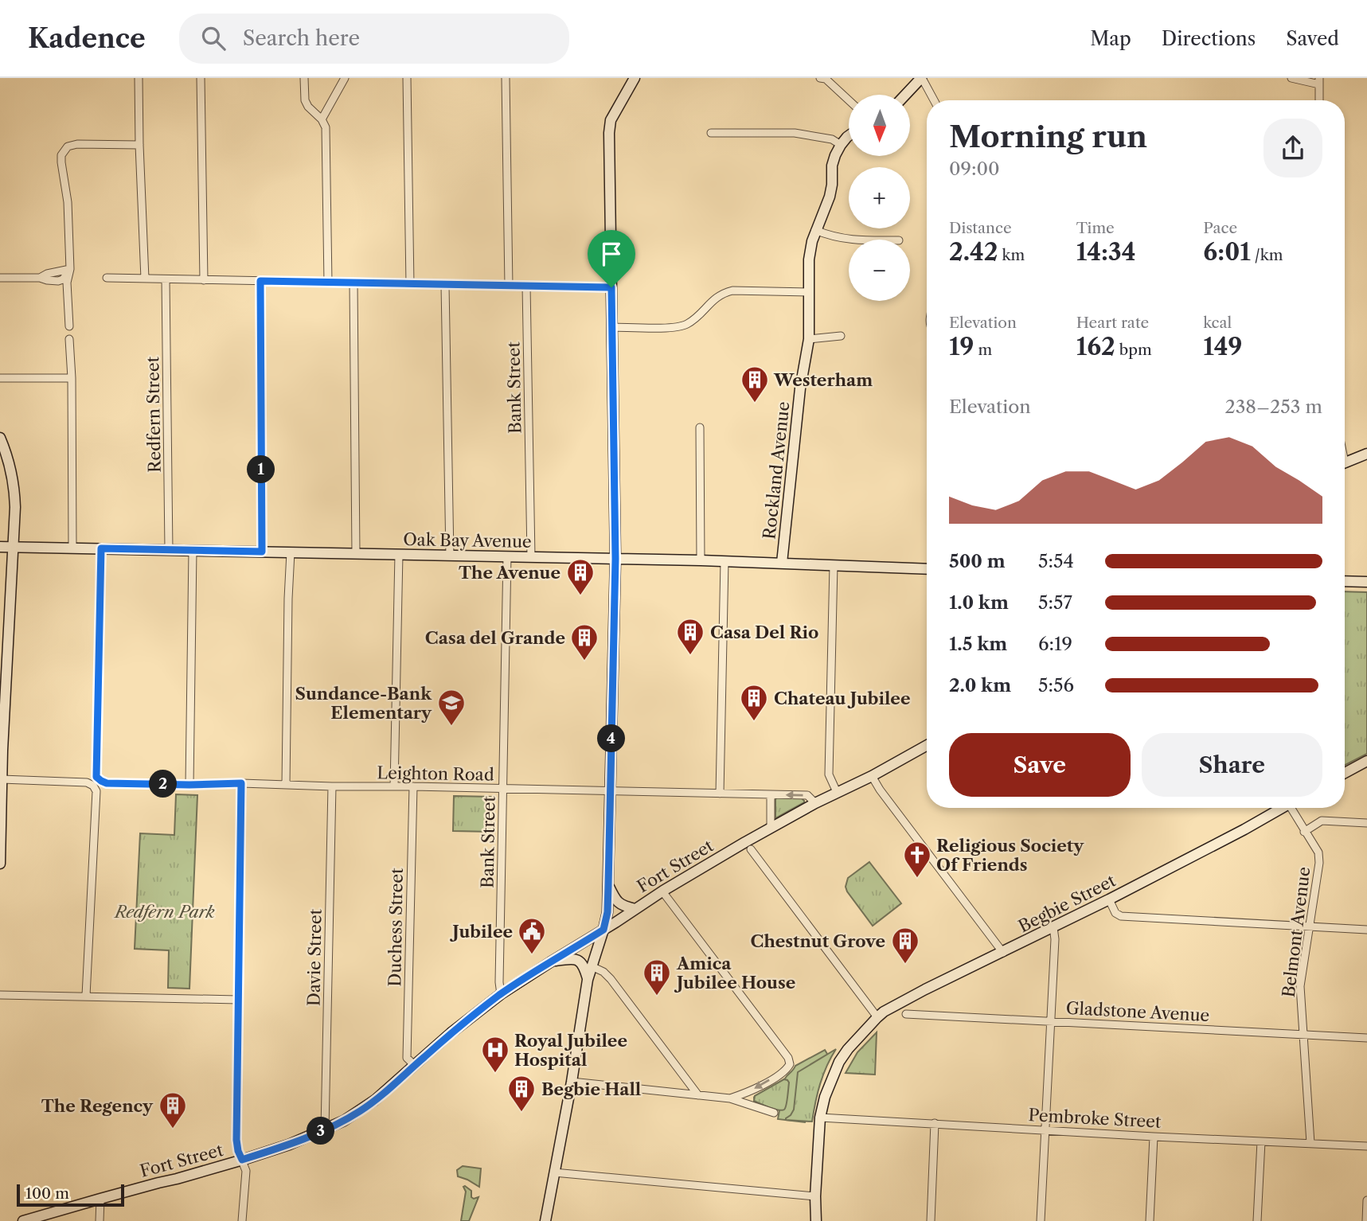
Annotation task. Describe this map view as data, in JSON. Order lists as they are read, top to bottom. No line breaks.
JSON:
{"streets":{"main road":["Rockland Avenue","Oak Bay Avenue","Fort Street","Begbie Street"],"street":["Bank Street","Redfern Street","Leighton Road","Duchess Street","Belmont Avenue","Davie Street","Gladstone Avenue","Pembroke Street"]},"crossings":[["Bank Street","Oak Bay Avenue"],["Bank Street","Leighton Road"],["Bank Street","Fort Street"],["Redfern Street","Oak Bay Avenue"],["Rockland Avenue","Oak Bay Avenue"],["Oak Bay Avenue","Leighton Road"],["Leighton Road","Fort Street"],["Leighton Road","Duchess Street"],["Leighton Road","Davie Street"],["Fort Street","Duchess Street"],["Fort Street","Davie Street"],["Begbie Street","Pembroke Street"],["Belmont Avenue","Gladstone Avenue"],["Belmont Avenue","Pembroke Street"]],"parks":["Redfern Park"],"places":{"building":["Westerham","The Avenue","Casa Del Rio","Casa del Grande","Chateau Jubilee","Chestnut Grove","Amica Jubilee House","Begbie Hall","The Regency"],"school or university":["Sundance-Bank Elementary"],"church":["Religious Society Of Friends"],"public building":["Jubilee"],"hospital":["Royal Jubilee Hospital"]},"scale_bar":"100 m","north":"bottom","page":{"header":"Kadence","search":"Search here","nav":["Map","Directions","Saved"],"map_buttons":["+","−"],"heading":["Morning run","09:00"],"stats":[["Distance","2.42 km"],["Time","14:34"],["Pace","6:01 /km"],["Elevation","19 m"],["Heart rate","162 bpm"],["kcal","149"]],"chart":["Elevation","238–253 m"],"pins":["1","4","2","3"],"list":[{"name":"500 m","note":"5:54"},{"name":"1.0 km","note":"5:57"},{"name":"1.5 km","note":"6:19"},{"name":"2.0 km","note":"5:56"}],"buttons":["Save","Share"],"scale":"100 m"}}
